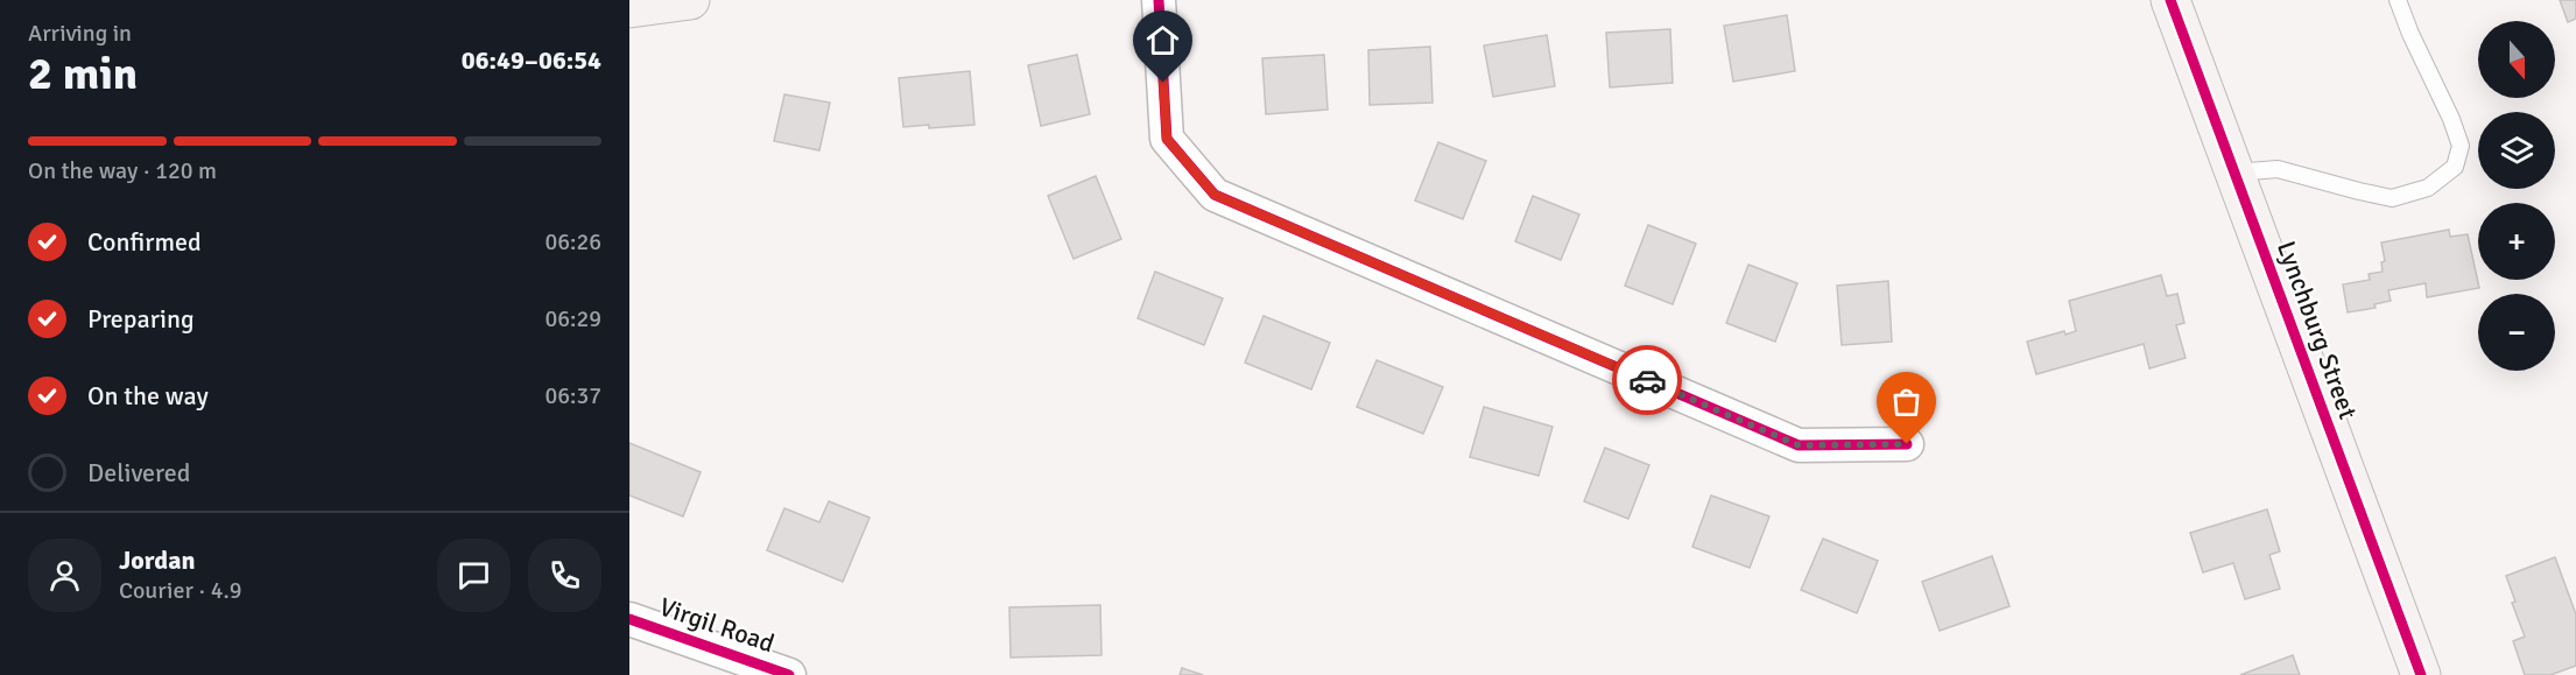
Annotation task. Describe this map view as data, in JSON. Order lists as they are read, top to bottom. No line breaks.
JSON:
{"streets":{"street":["Lynchburg Street","Virgil Road"]},"north":"bottom","page":{"heading":["2 min","Arriving in","06:49–06:54"],"panel":["Jordan","Courier · 4.9"],"map_buttons":["+","−"],"bar":"On the way · 120 m","list":[["Confirmed","06:26"],["Preparing","06:29"],["On the way","06:37"],"Delivered"]}}
